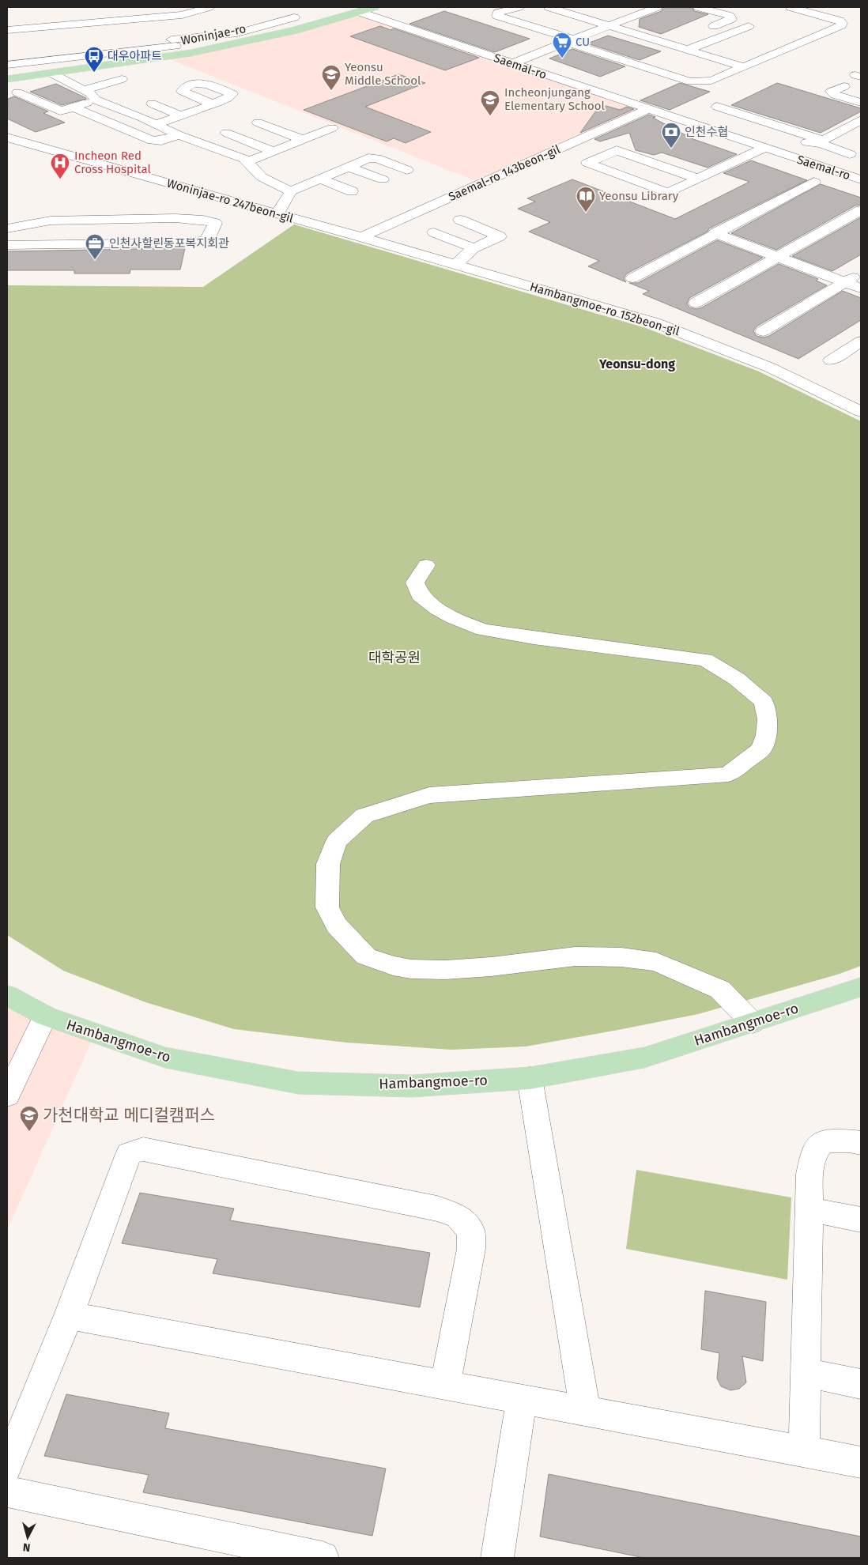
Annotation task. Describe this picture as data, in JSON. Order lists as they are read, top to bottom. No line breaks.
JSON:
{"streets":{"main road":["Woninjae-ro","Hambangmoe-ro"],"street":["Saemal-ro","Saemal-ro 143beon-gil","Woninjae-ro 247beon-gil","Hambangmoe-ro 152beon-gil"]},"crossings":[["Woninjae-ro","Saemal-ro"],["Saemal-ro","Saemal-ro 143beon-gil"],["Saemal-ro 143beon-gil","Woninjae-ro 247beon-gil"],["Saemal-ro 143beon-gil","Hambangmoe-ro 152beon-gil"],["Woninjae-ro 247beon-gil","Hambangmoe-ro 152beon-gil"]],"districts":["Yeonsu-dong"],"parks":["대학공원"],"places":{"supermarket":["CU"],"bus stop":["대우아파트"],"school or university":["Yeonsu Middle School","Incheonjungang Elementary School","가천대학교 메디컬캠퍼스"],"bank":["인천수협"],"hospital":["Incheon Red Cross Hospital"],"library":["Yeonsu Library"],"office":["인천사할린동포복지회관"]},"north":"bottom"}
